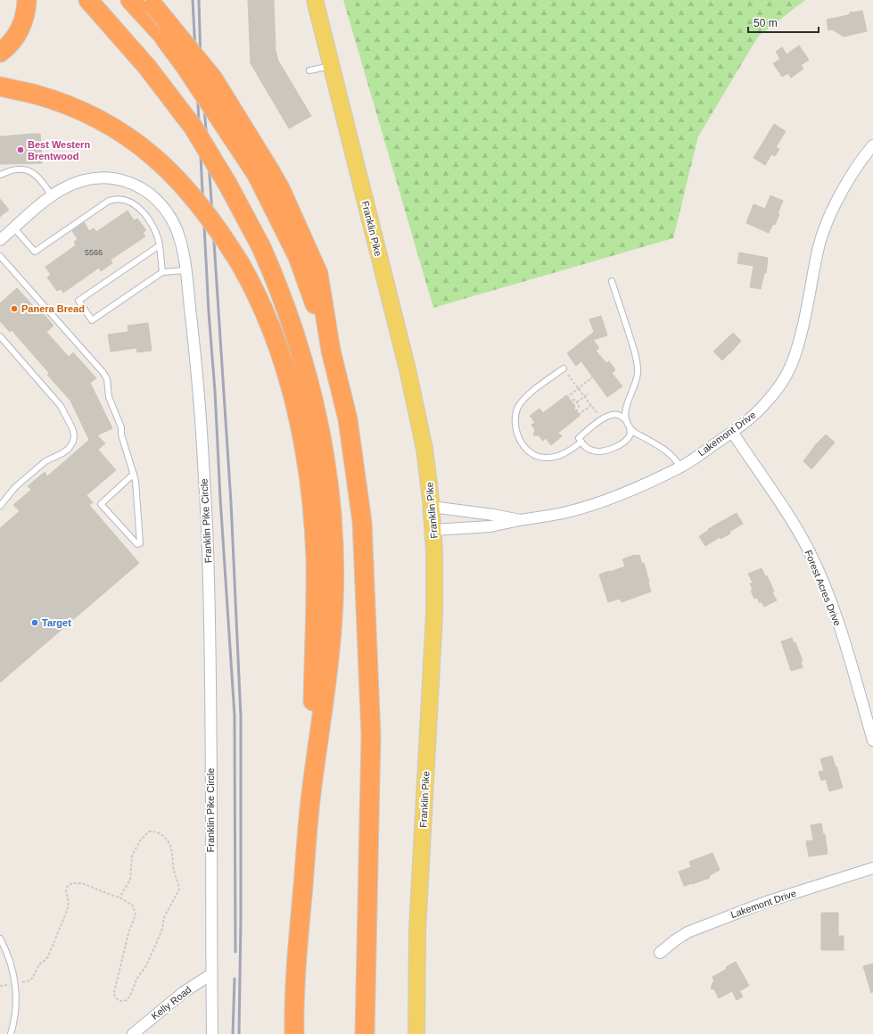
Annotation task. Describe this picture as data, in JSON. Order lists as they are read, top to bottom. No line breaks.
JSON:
{"streets":{"main road":["Franklin Pike"],"street":["Lakemont Drive","Franklin Pike Circle","Forest Acres Drive","Kelly Road"]},"crossings":[["Franklin Pike","Lakemont Drive"],["Lakemont Drive","Forest Acres Drive"],["Franklin Pike Circle","Kelly Road"]],"places":["Best Western Brentwood","Panera Bread","Target"],"house_numbers":["5566"],"scale_bar":"50 m"}
